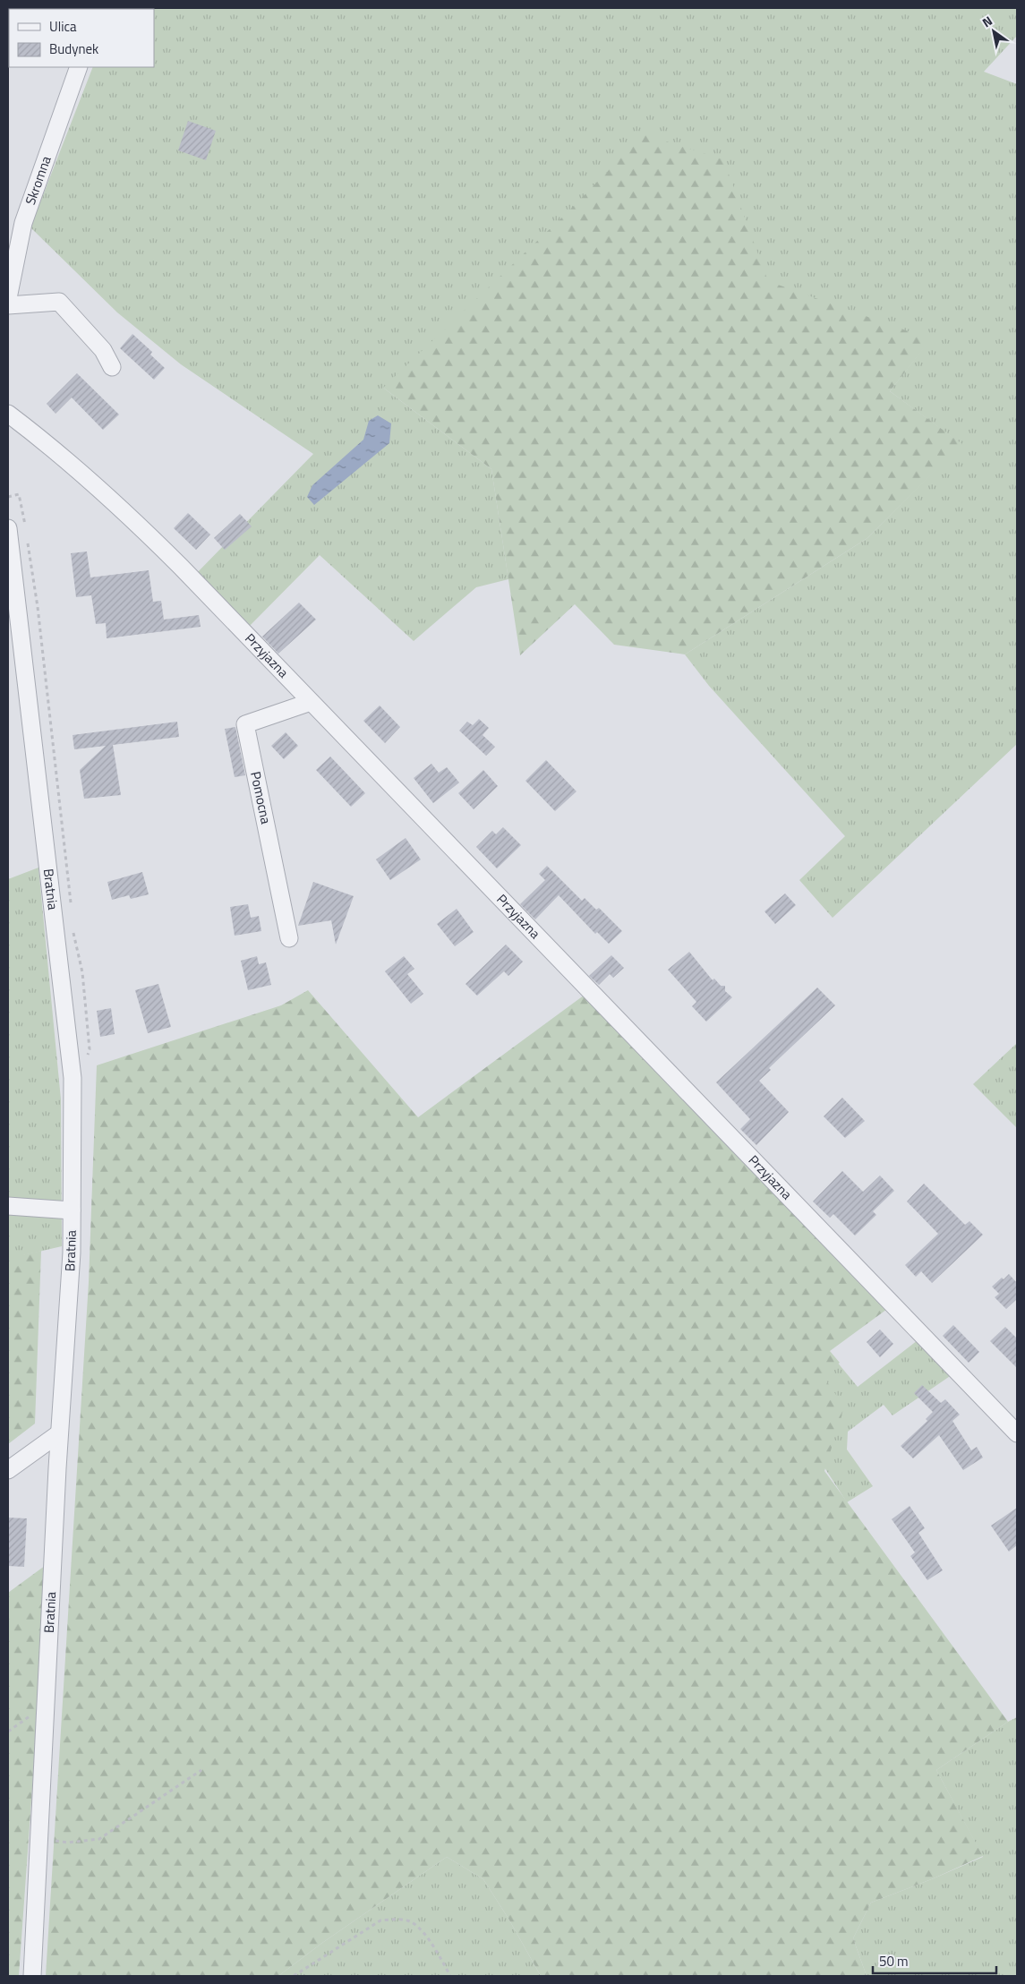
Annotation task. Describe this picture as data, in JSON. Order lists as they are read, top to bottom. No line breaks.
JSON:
{"streets":{"street":["Skromna","Przyjazna","Pomocna","Bratnia"]},"crossings":[["Przyjazna","Pomocna"]],"legend":["Ulica","Budynek"],"scale_bar":"50 m","north":"top left"}
